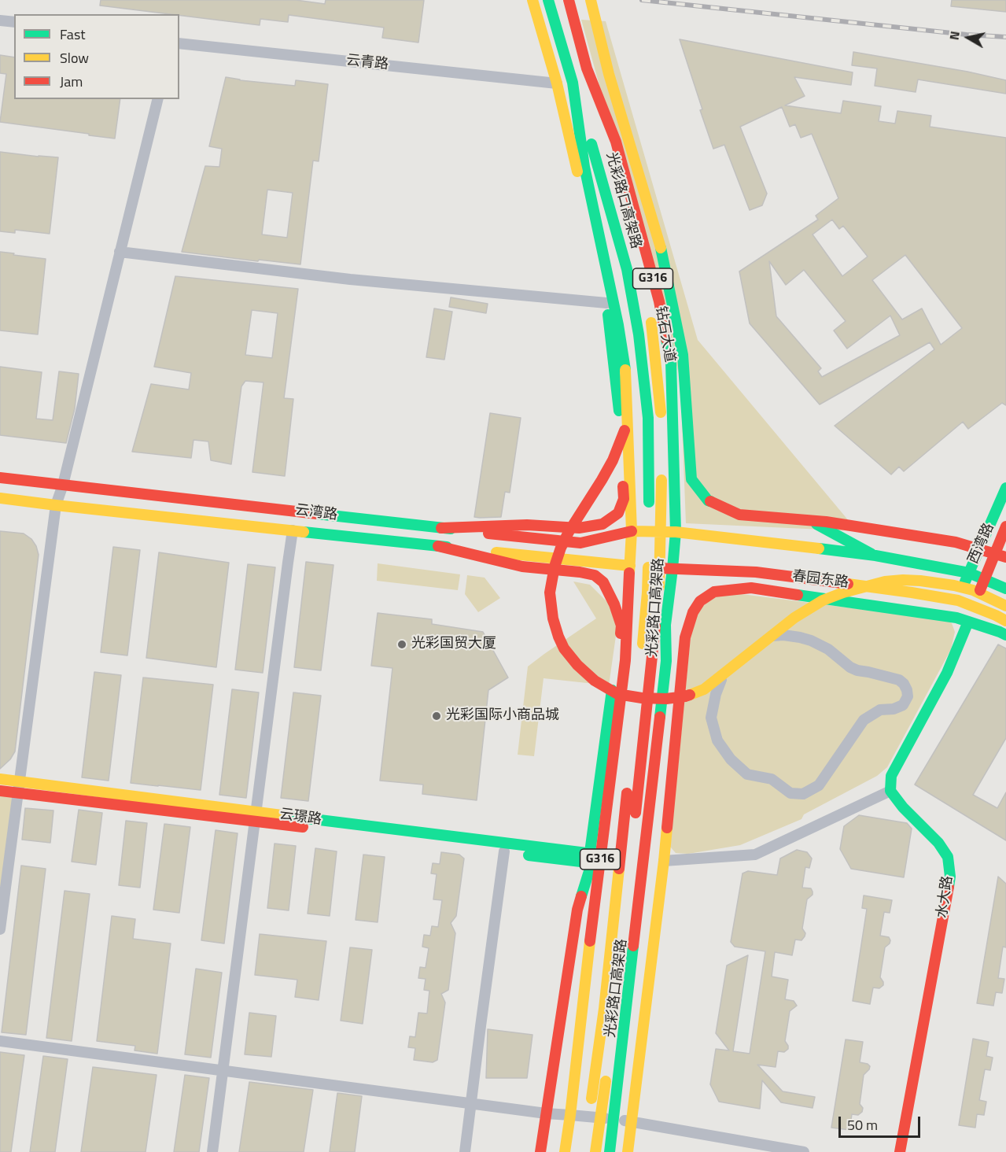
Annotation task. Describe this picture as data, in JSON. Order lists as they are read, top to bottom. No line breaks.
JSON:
{"streets":{"main road":["光彩路口高架路","G316","钻石大道","云湾路","西湾路","春园东路","云璟路","水大路"],"street":["云青路"]},"crossings":[["光彩路口高架路","G316"],["光彩路口高架路","钻石大道"],["G316","钻石大道"],["G316","云湾路"],["G316","春园东路"],["G316","云璟路"],["钻石大道","春园东路"],["云湾路","春园东路"],["西湾路","春园东路"]],"places":["光彩国贸大厦","光彩国际小商品城"],"legend":["Fast","Slow","Jam"],"scale_bar":"50 m","north":"left"}
